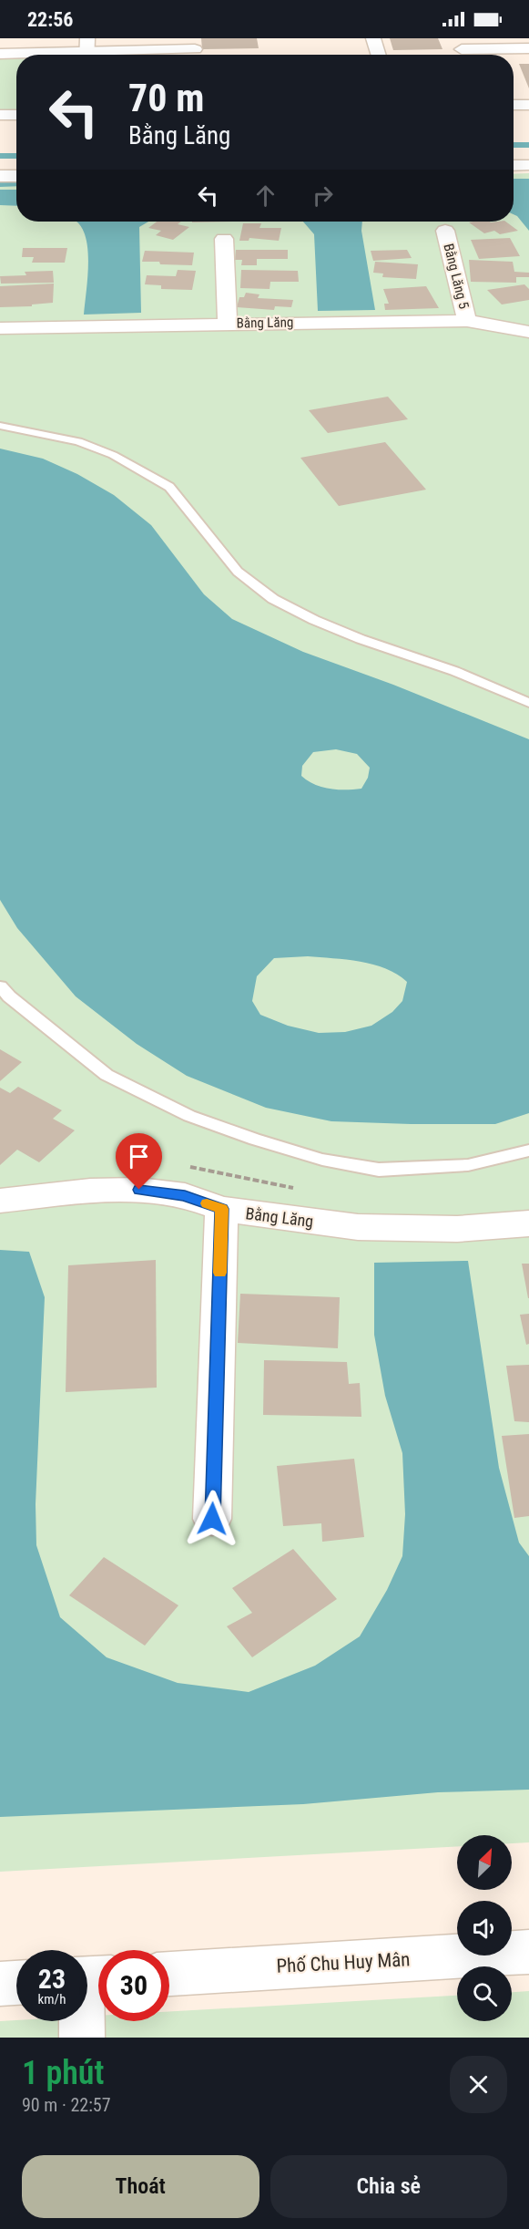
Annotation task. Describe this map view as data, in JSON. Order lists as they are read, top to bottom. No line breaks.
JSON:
{"streets":{"street":["Bằng Lăng 5","Bằng Lăng","Phố Chu Huy Mân"]},"crossings":[["Bằng Lăng 5","Bằng Lăng"]],"north":"top right","page":{"status":"22:56","turn":["70 m","Bằng Lăng"],"speed":"23 km/h","limit":"30","heading":["1 phút","90 m · 22:57"],"buttons":["Thoát","Chia sẻ"]}}
